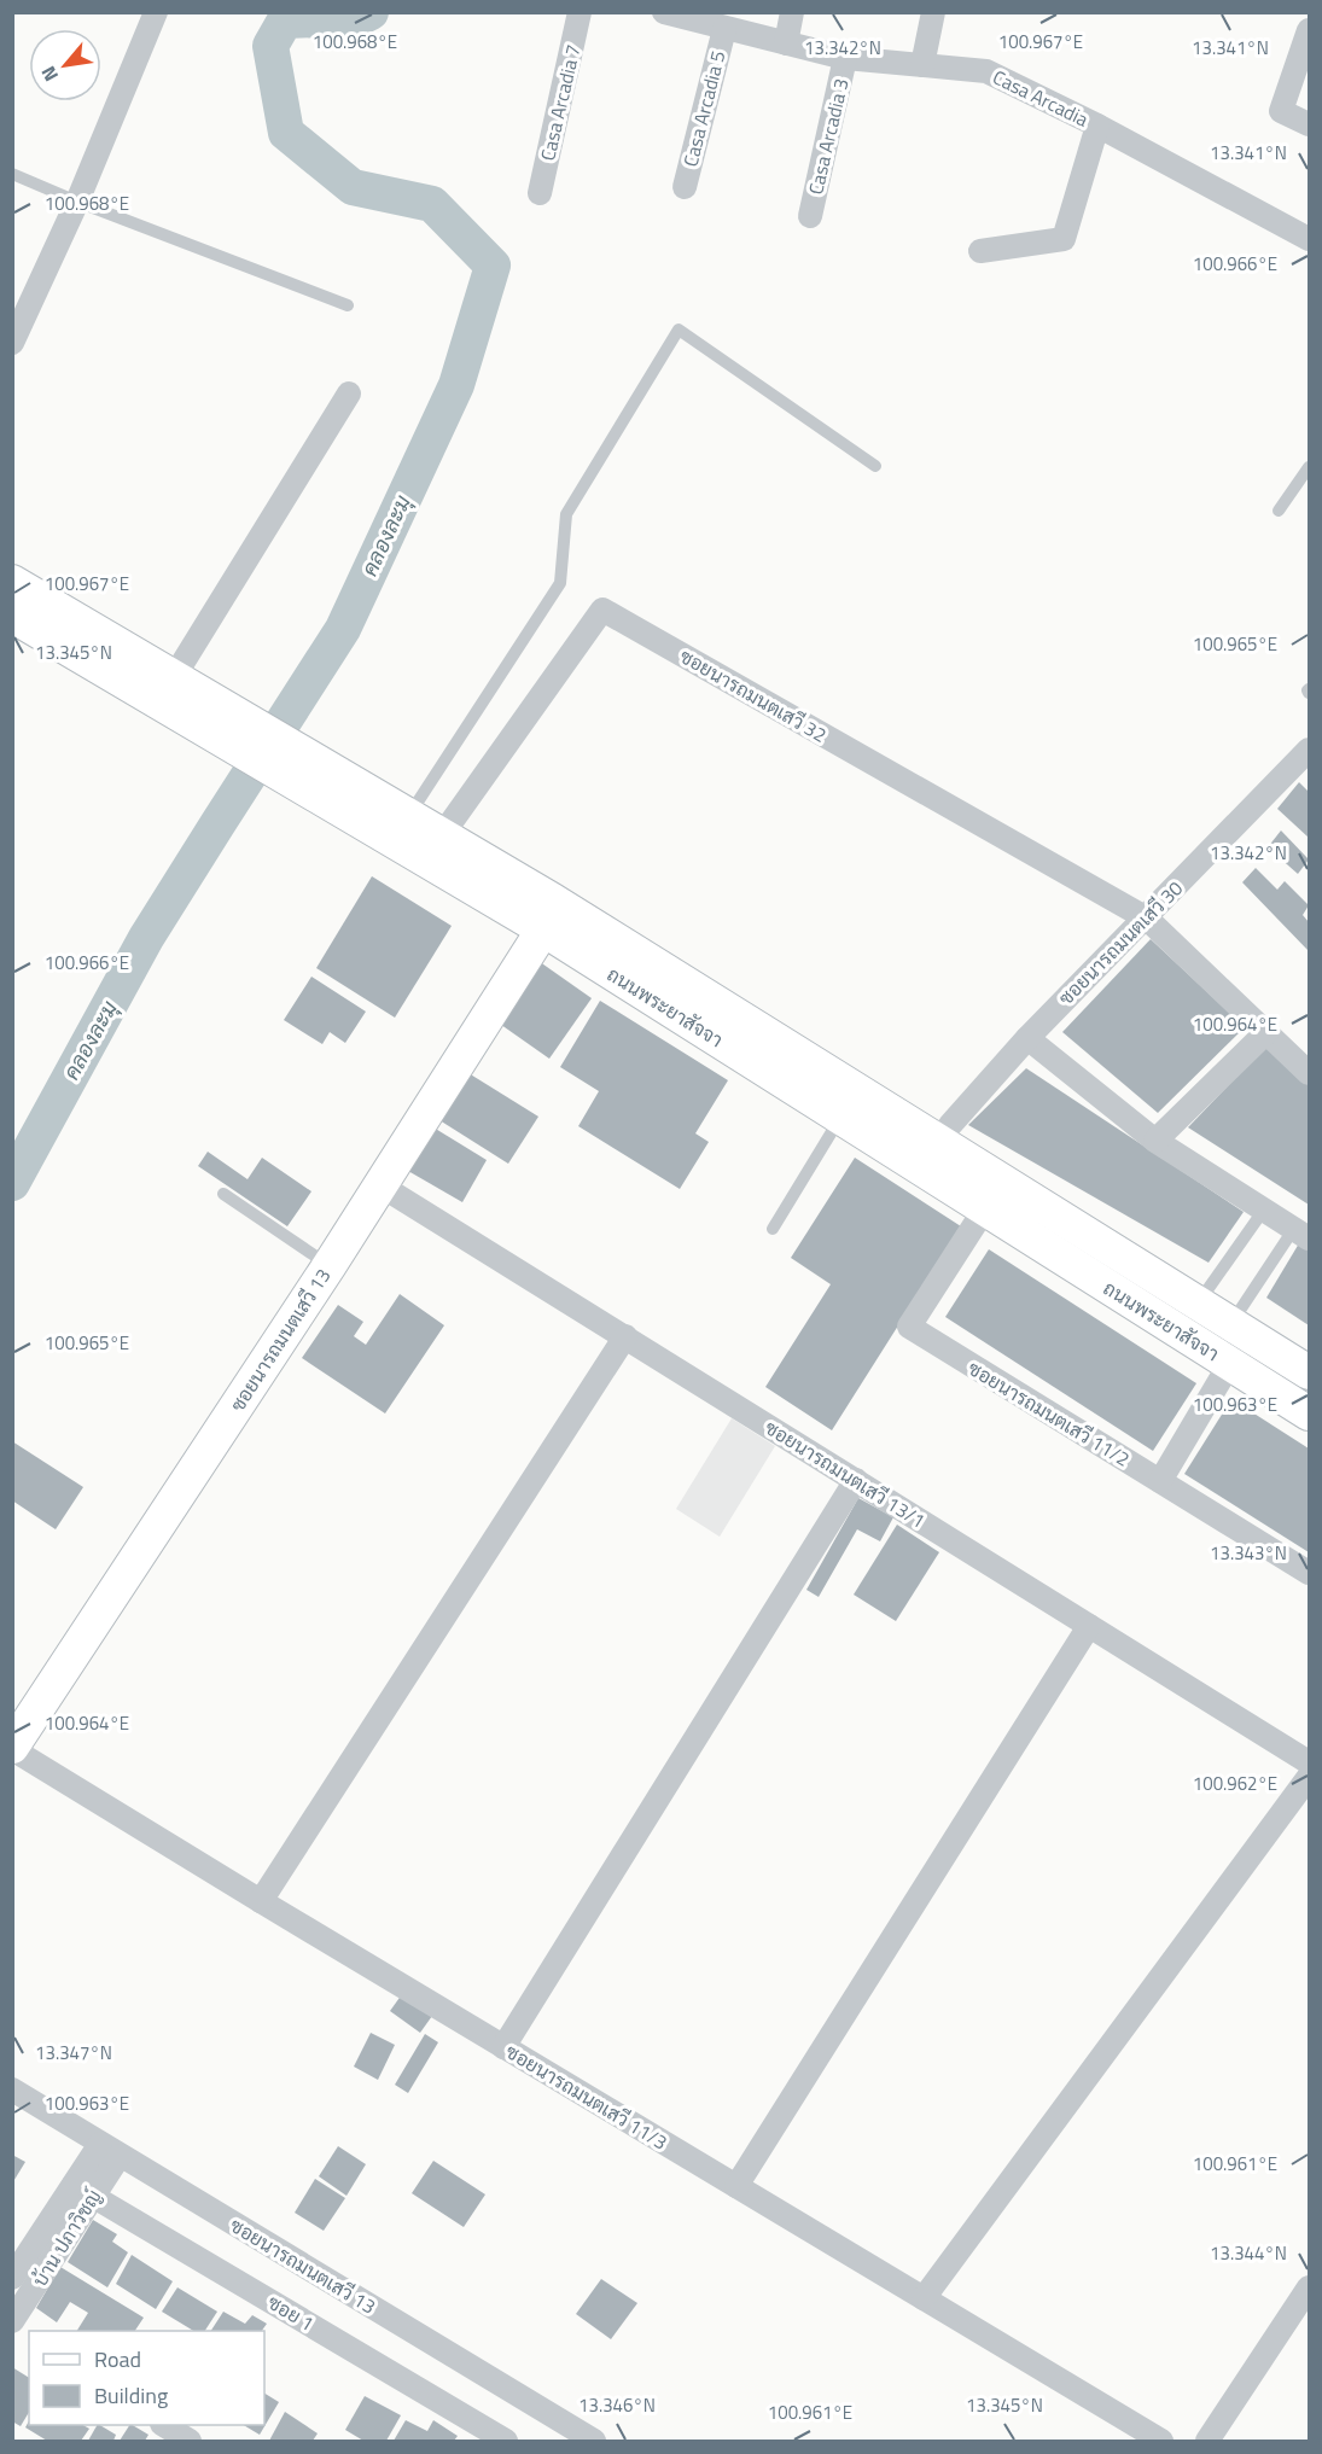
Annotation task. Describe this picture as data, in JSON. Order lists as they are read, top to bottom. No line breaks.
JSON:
{"streets":{"main road":["ถนนพระยาสัจจา","ซอยนารถมนตเสวี 13"],"street":["Casa Arcadia","Casa Arcadia 7","Casa Arcadia 5","Casa Arcadia 3","ซอยนารถมนตเสวี 32","ซอยนารถมนตเสวี 30","ซอยนารถมนตเสวี 11/2","ซอยนารถมนตเสวี 13/1","ซอยนารถมนตเสวี 11/3","บ้าน ปภาวิชญ์","ซอย 1"]},"crossings":[["Casa Arcadia","Casa Arcadia 5"],["Casa Arcadia","Casa Arcadia 3"],["ซอยนารถมนตเสวี 32","ซอยนารถมนตเสวี 30"],["ซอยนารถมนตเสวี 32","ถนนพระยาสัจจา"],["ซอยนารถมนตเสวี 30","ถนนพระยาสัจจา"],["ถนนพระยาสัจจา","ซอยนารถมนตเสวี 13"],["ถนนพระยาสัจจา","ซอยนารถมนตเสวี 11/2"],["ซอยนารถมนตเสวี 13","ซอยนารถมนตเสวี 13/1"],["ซอยนารถมนตเสวี 13","ซอยนารถมนตเสวี 11/3"],["ซอยนารถมนตเสวี 13","บ้าน ปภาวิชญ์"],["บ้าน ปภาวิชญ์","ซอย 1"]],"water":["คลองละมุ"],"legend":["Road","Building"],"north":"bottom left","coordinates":["100.968°E","100.967°E","13.342°N","13.341°N","100.966°E","100.965°E","13.345°N","100.964°E","100.963°E","13.343°N","100.962°E","13.347°N","100.961°E","13.344°N","13.346°N"]}
